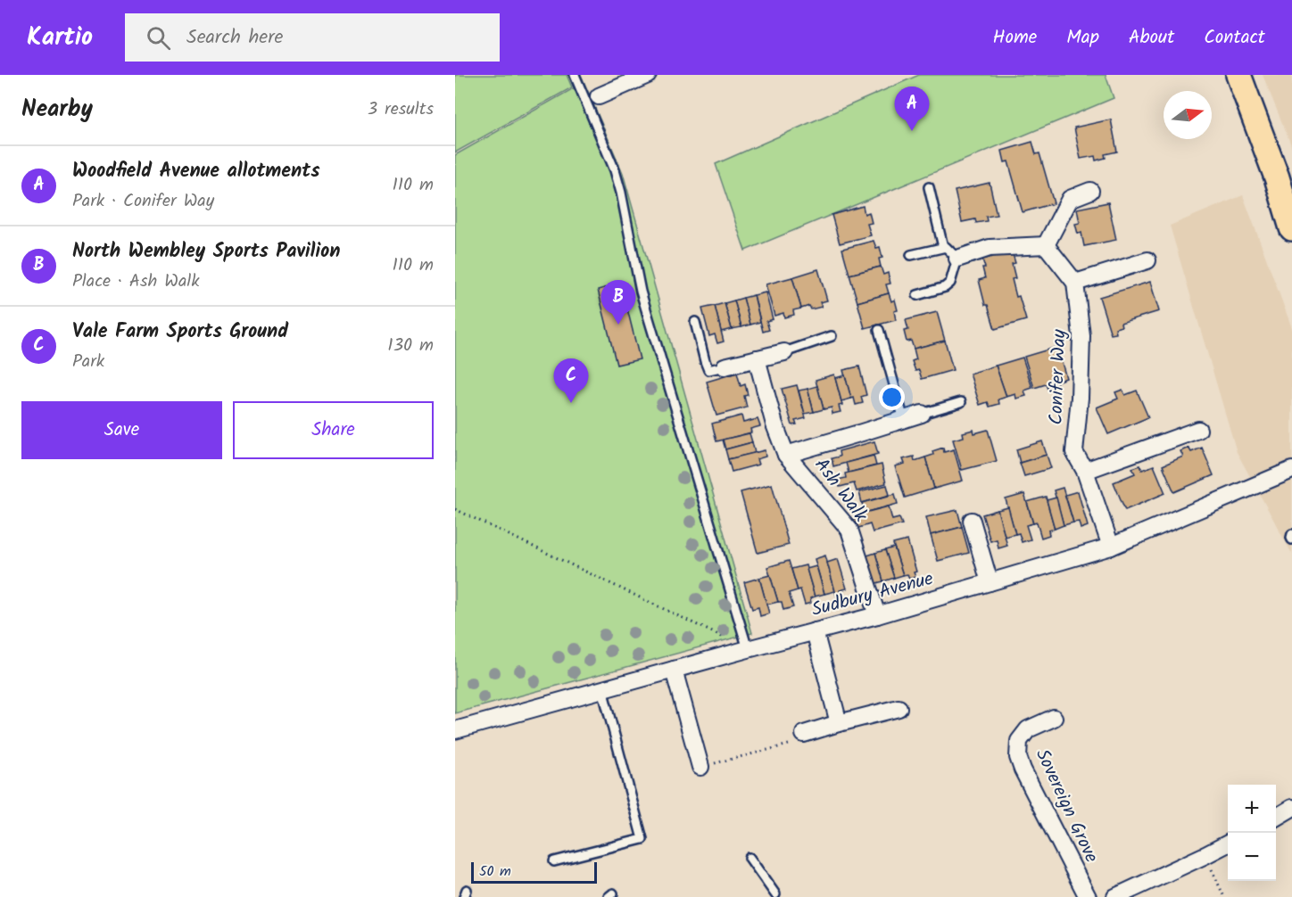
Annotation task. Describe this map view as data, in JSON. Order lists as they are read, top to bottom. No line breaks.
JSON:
{"streets":{"street":["Conifer Way","Ash Walk","Sudbury Avenue","Sovereign Grove"]},"crossings":[["Conifer Way","Sudbury Avenue"],["Ash Walk","Sudbury Avenue"]],"scale_bar":"50 m","north":"right","page":{"header":"Kartio","search":"Search here","nav":["Home","Map","About","Contact"],"heading":["Nearby","3 results"],"pins":["A","B","C"],"list":[{"mark":"A","name":"Woodfield Avenue allotments","note":"Park · Conifer Way","value":"110 m"},{"mark":"B","name":"North Wembley Sports Pavilion","note":"Place · Ash Walk","value":"110 m"},{"mark":"C","name":"Vale Farm Sports Ground","note":"Park","value":"130 m"}],"buttons":["Save","Share"],"map_buttons":["+","−"],"scale":"50 m"}}
